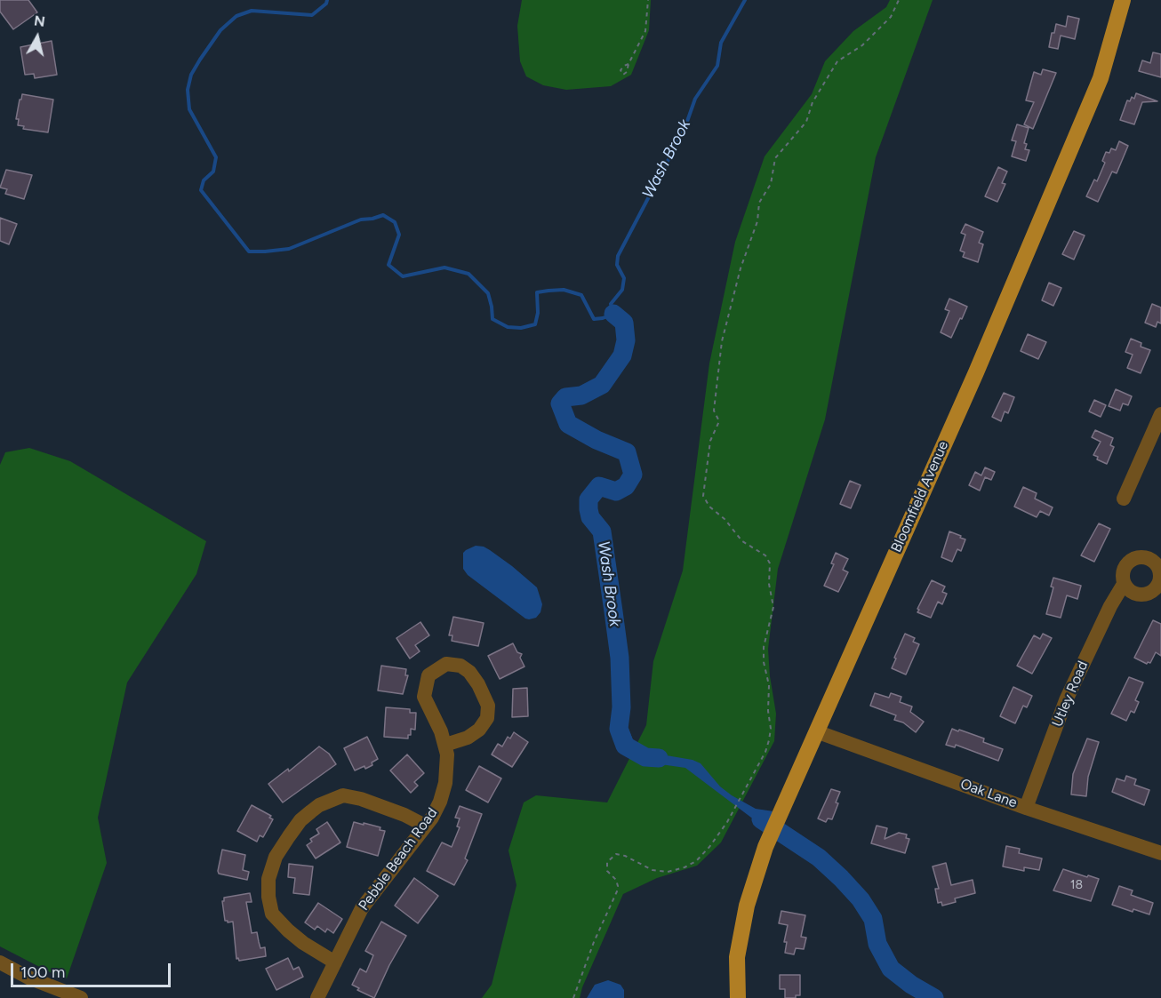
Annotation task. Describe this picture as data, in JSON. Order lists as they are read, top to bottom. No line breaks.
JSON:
{"streets":{"main road":["Bloomfield Avenue"],"street":["Utley Road","Oak Lane","Pebble Beach Road"]},"crossings":[["Bloomfield Avenue","Oak Lane"],["Utley Road","Oak Lane"]],"water":["Wash Brook"],"house_numbers":["18"],"scale_bar":"100 m","north":"top"}
